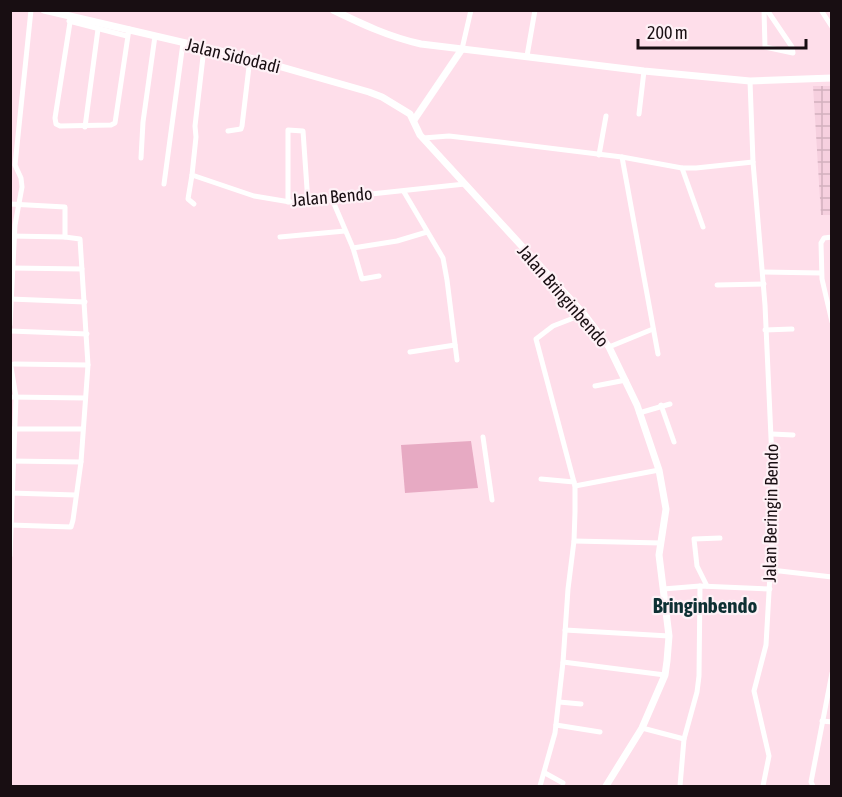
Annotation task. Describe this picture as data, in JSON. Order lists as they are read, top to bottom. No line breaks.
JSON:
{"streets":{"street":["Jalan Sidodadi","Jalan Bendo","Jalan Bringinbendo","Jalan Beringin Bendo"]},"crossings":[["Jalan Sidodadi","Jalan Bringinbendo"],["Jalan Bendo","Jalan Bringinbendo"]],"districts":["Bringinbendo"],"scale_bar":"200 m"}
